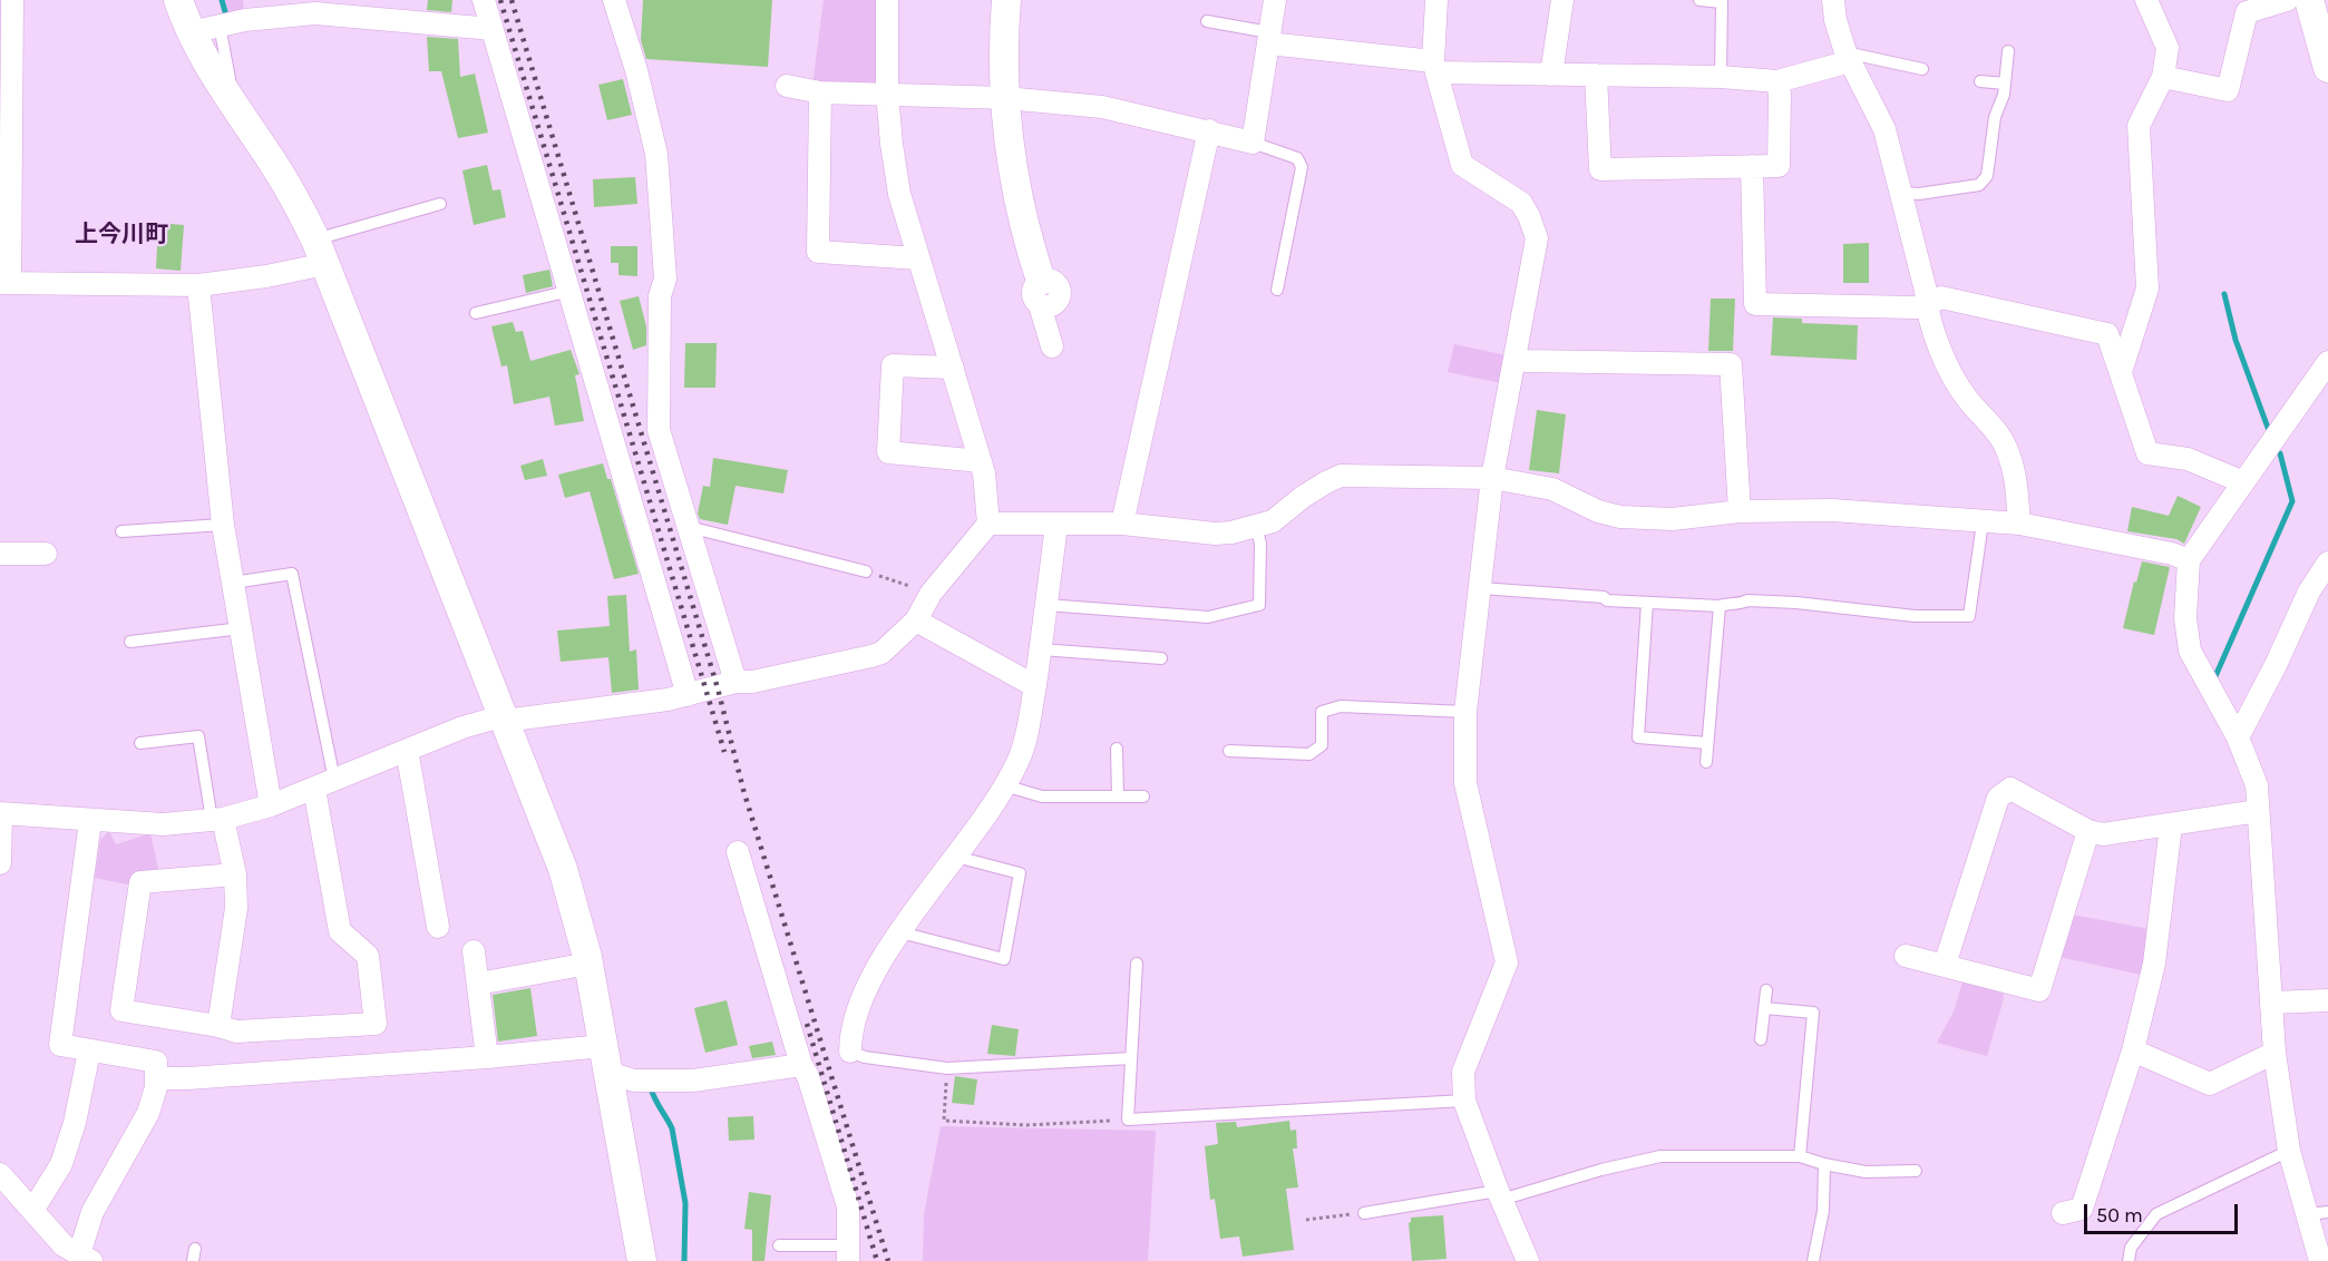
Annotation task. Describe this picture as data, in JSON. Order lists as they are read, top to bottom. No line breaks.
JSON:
{"districts":["上今川町"],"scale_bar":"50 m"}
